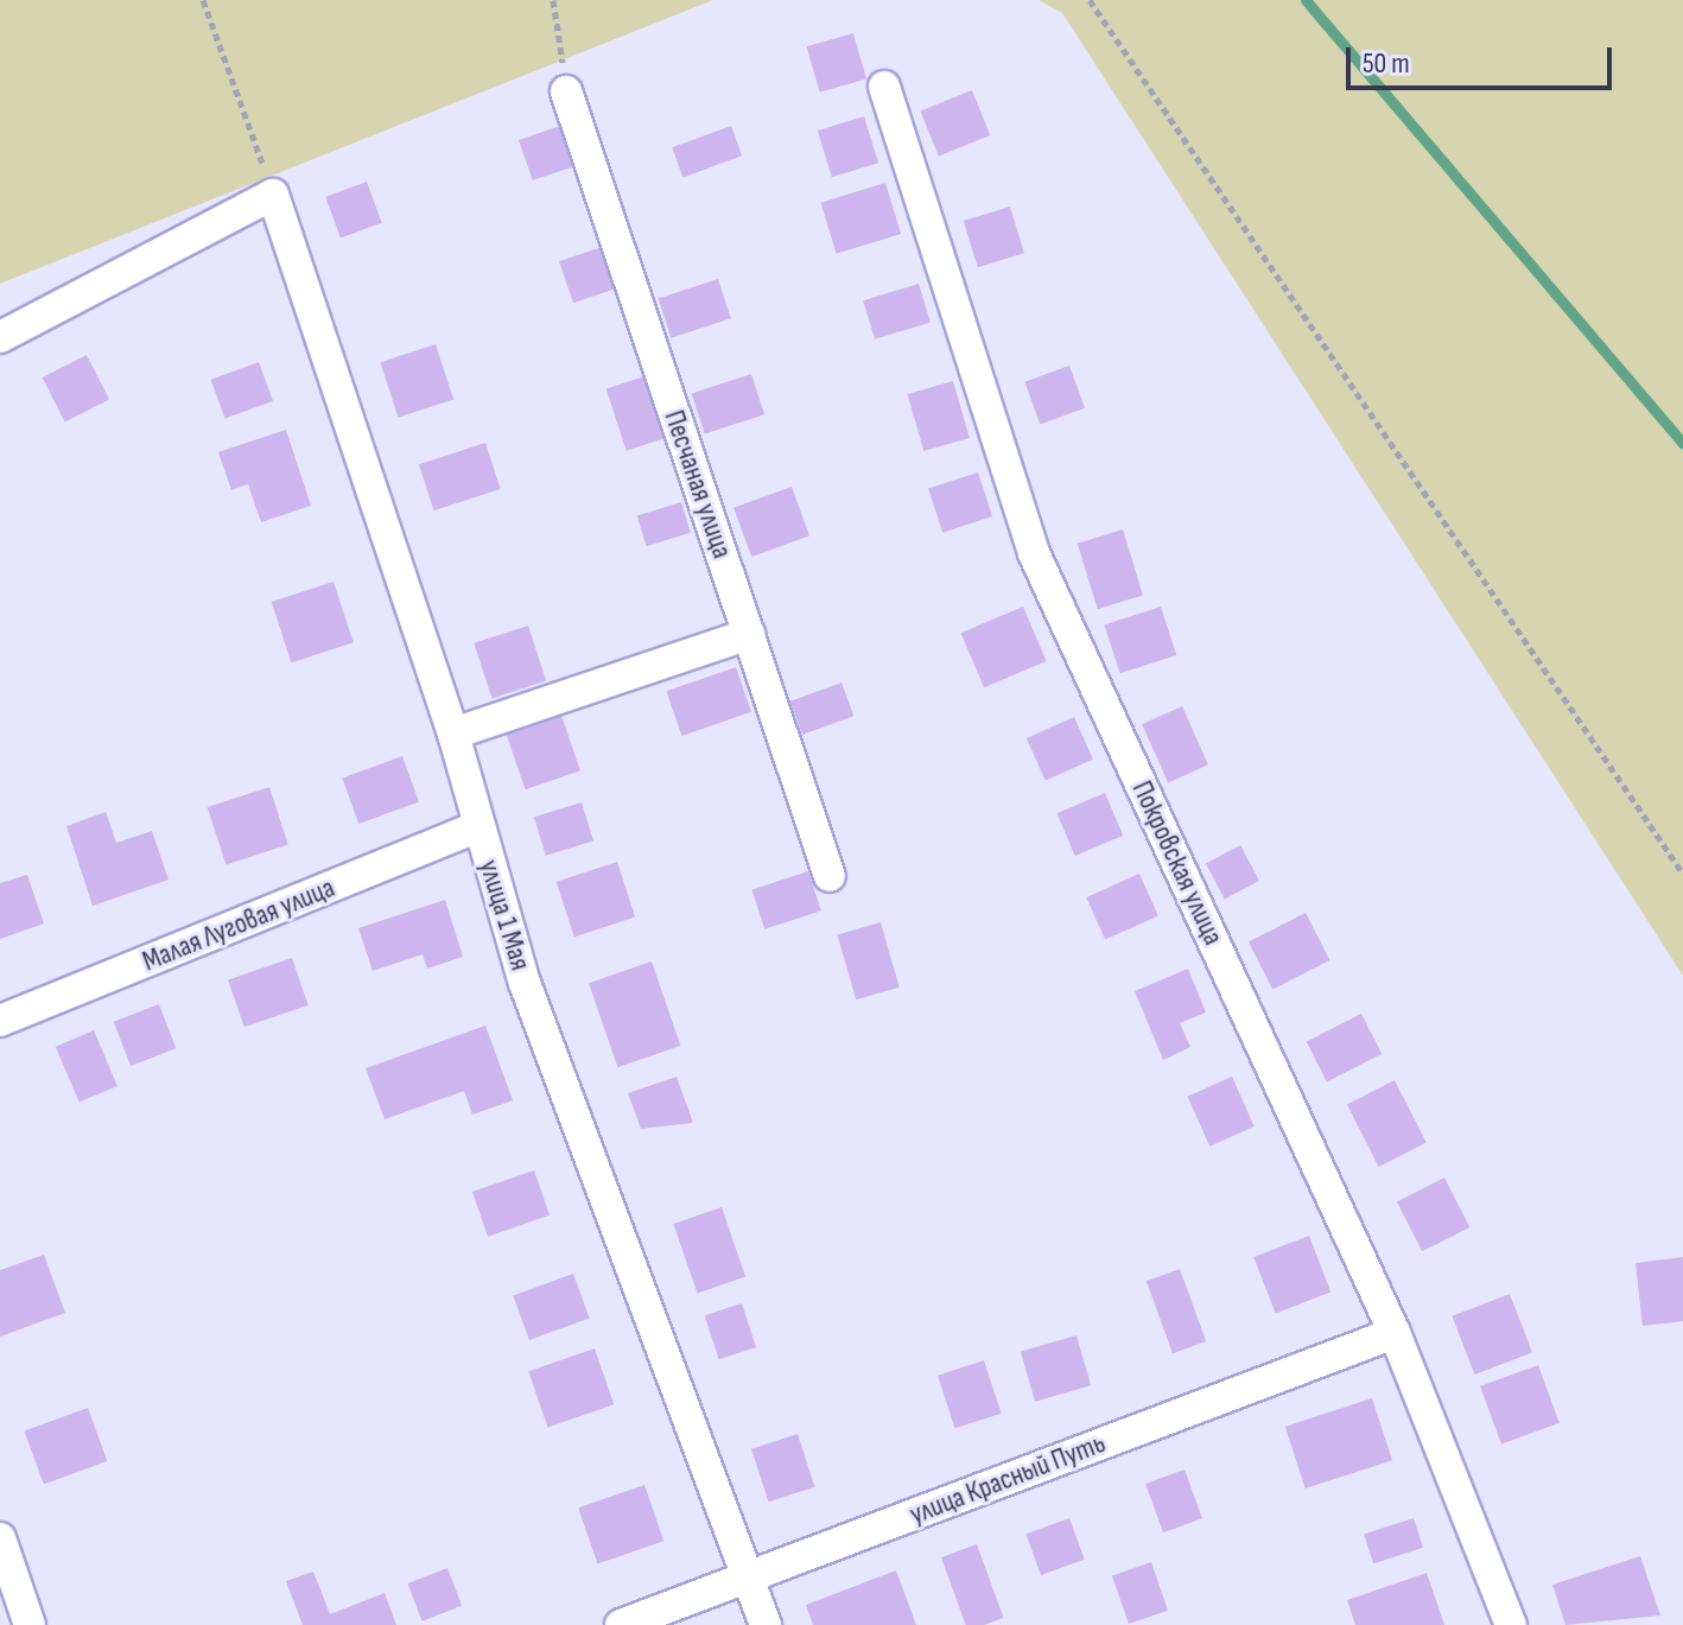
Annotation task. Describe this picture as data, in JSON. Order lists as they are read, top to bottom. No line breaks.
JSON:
{"streets":{"street":["Песчаная улица","Покровская улица","улица 1 Мая","Малая Луговая улица","улица Красный Путь"]},"crossings":[["Покровская улица","улица Красный Путь"],["улица 1 Мая","Малая Луговая улица"],["улица 1 Мая","улица Красный Путь"]],"scale_bar":"50 m"}
